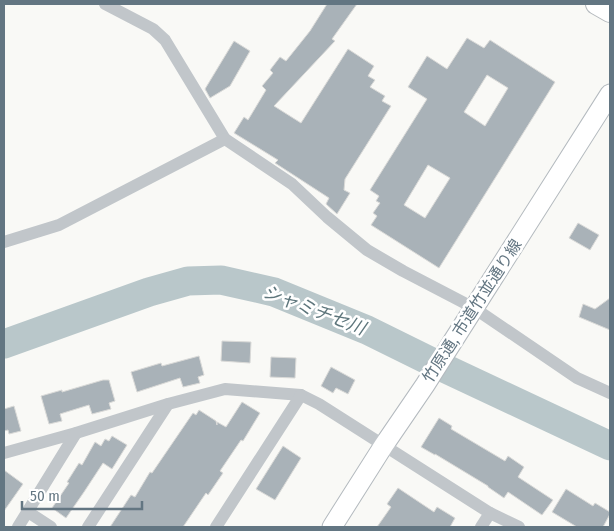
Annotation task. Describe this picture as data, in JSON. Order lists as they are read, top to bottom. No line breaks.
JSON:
{"streets":{"street":["竹原通, 市道竹並通り線"]},"water":["シャミチセ川"],"scale_bar":"50 m"}
